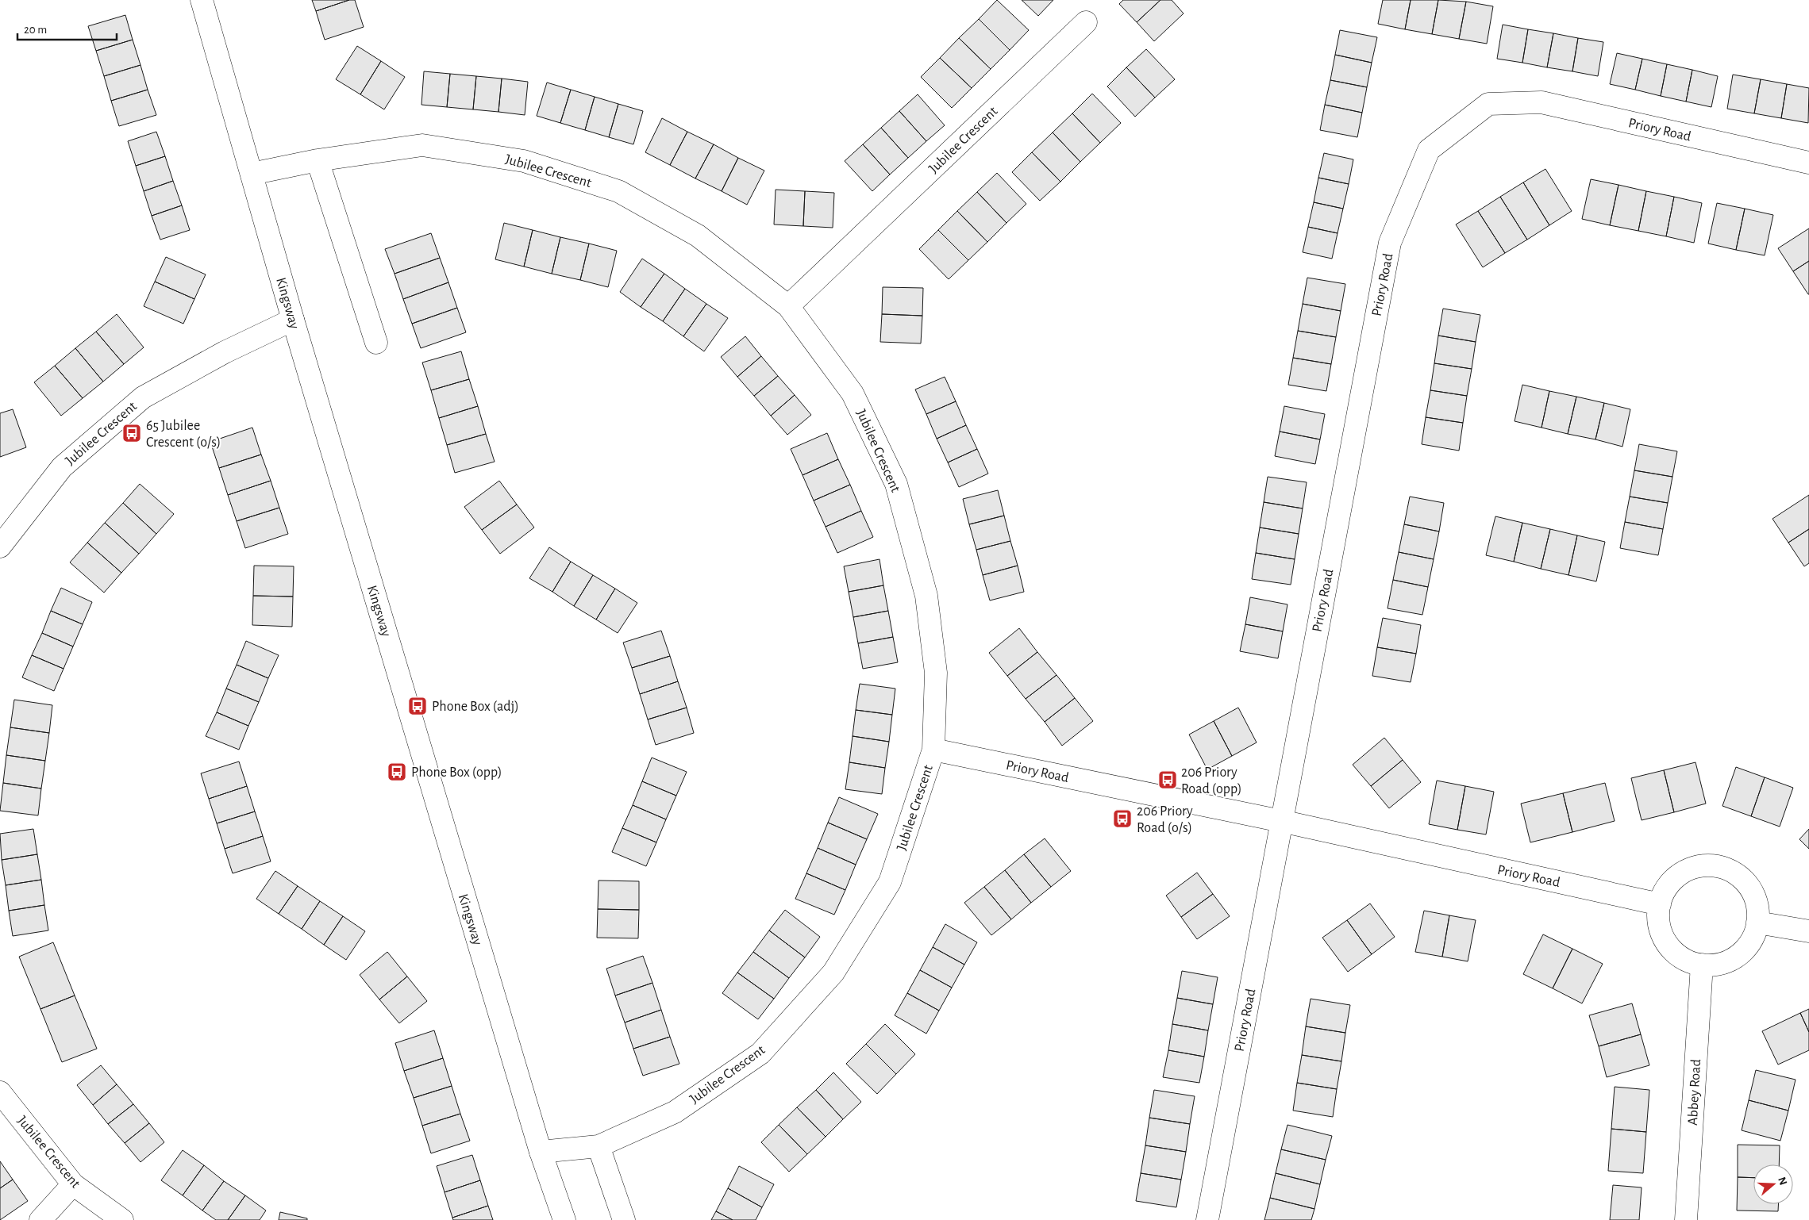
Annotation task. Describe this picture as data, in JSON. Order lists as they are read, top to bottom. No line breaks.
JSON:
{"streets":{"street":["Priory Road","Jubilee Crescent","Kingsway","Abbey Road"]},"crossings":[["Priory Road","Jubilee Crescent"],["Priory Road","Abbey Road"],["Jubilee Crescent","Kingsway"]],"places":{"bus stop":["65 Jubilee Crescent (o/s)","Phone Box (adj)","Phone Box (opp)","206 Priory Road (opp)","206 Priory Road (o/s)"]},"scale_bar":"20 m","north":"right"}
